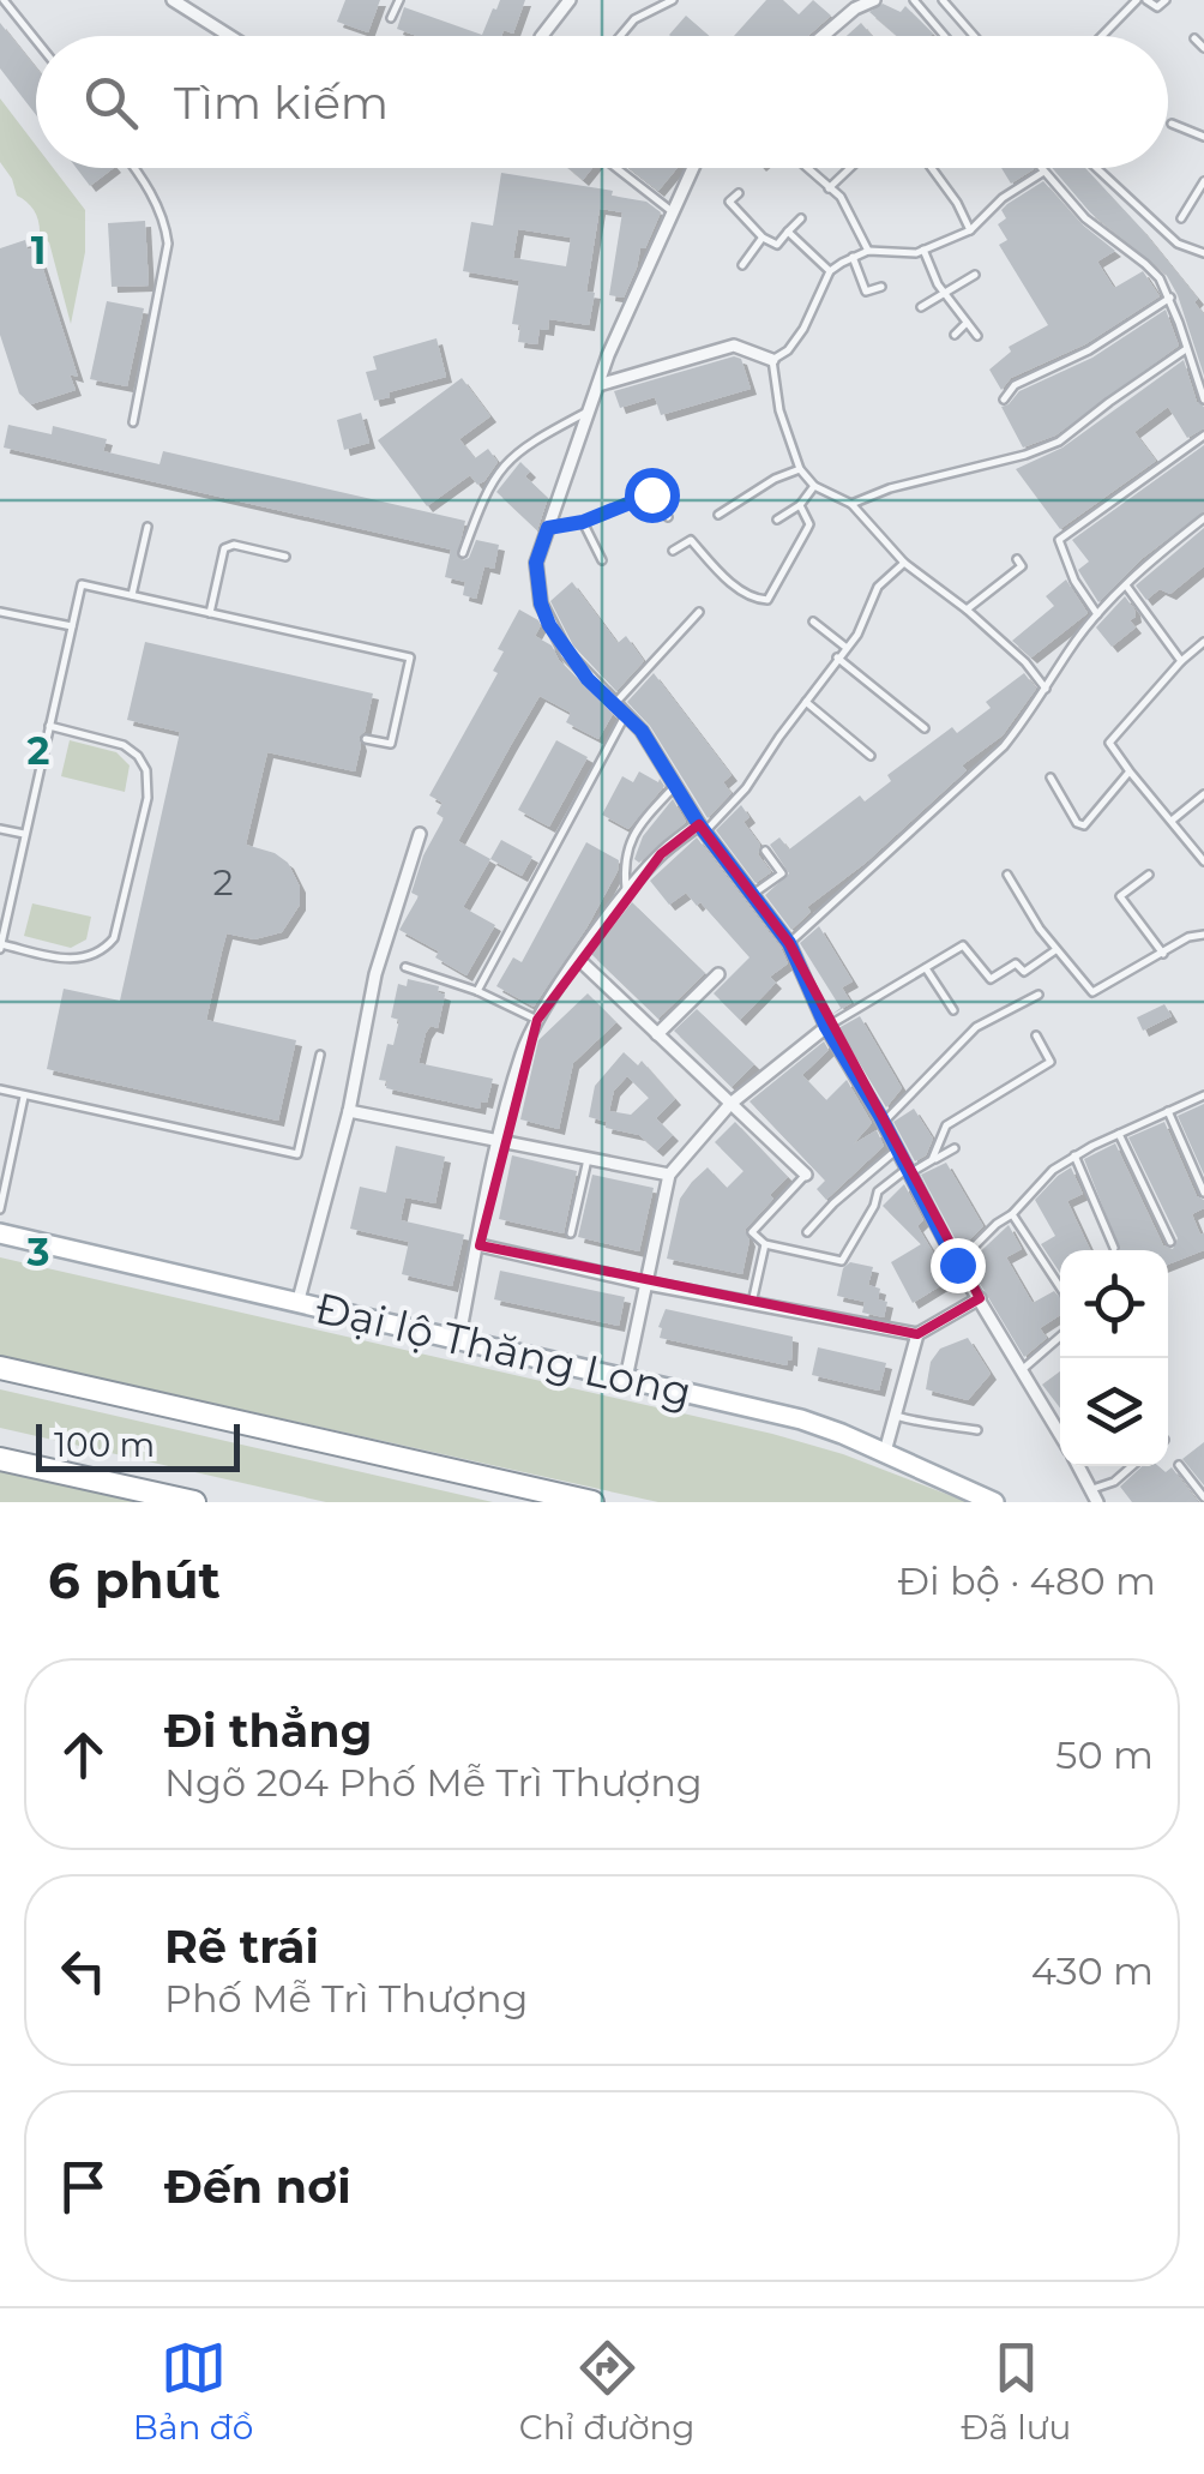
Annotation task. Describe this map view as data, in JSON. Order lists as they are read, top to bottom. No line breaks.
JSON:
{"streets":{"main road":["Đại lộ Thăng Long"]},"house_numbers":["2"],"scale_bar":"100 m","page":{"search":"Tìm kiếm","scale":"100 m","heading":["6 phút","Đi bộ · 480 m"],"list":[["Đi thẳng","Ngõ 204 Phố Mễ Trì Thượng","50 m"],["Rẽ trái","Phố Mễ Trì Thượng","430 m"],"Đến nơi"],"nav":["Bản đồ","Chỉ đường","Đã lưu"]},"grid":{"rows":["1","2","3"]}}
